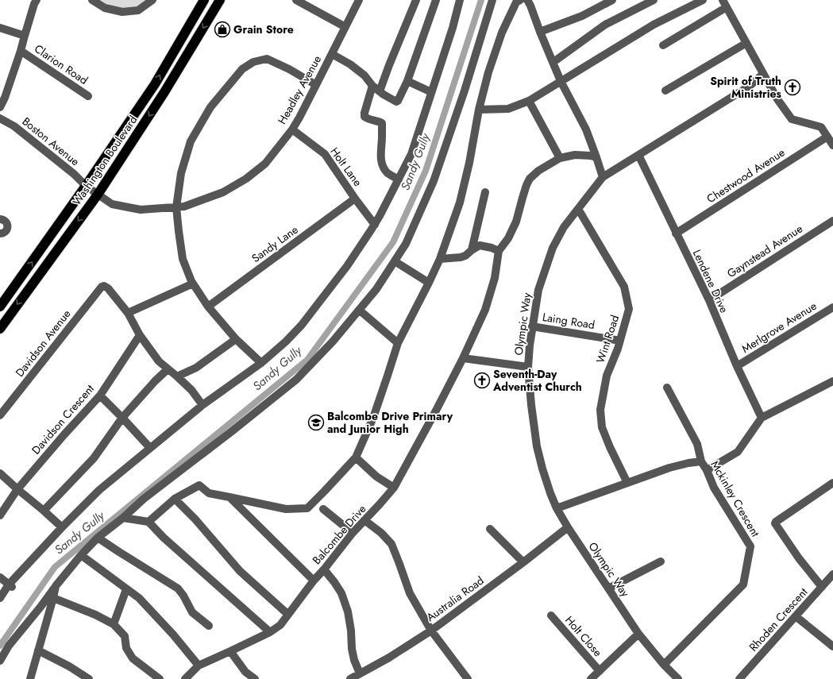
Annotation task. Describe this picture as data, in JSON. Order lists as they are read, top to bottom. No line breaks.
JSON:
{"streets":{"highway":["Washington Boulevard"],"street":["Clarion Road","Headley Avenue","Boston Avenue","Holt Lane","Chestwood Avenue","Sandy Lane","Gaynstead Avenue","Lendene Drive","Laing Road","Olympic Way","Merlgrove Avenue","Wint Road","Davidson Avenue","Davidson Crescent","Mckinley Crescent","Balcombe Drive","Australia Road","Rhoden Crescent","Holt Close"]},"crossings":[["Headley Avenue","Boston Avenue"],["Headley Avenue","Washington Boulevard"],["Headley Avenue","Holt Lane"],["Boston Avenue","Washington Boulevard"],["Holt Lane","Sandy Lane"],["Chestwood Avenue","Lendene Drive"],["Gaynstead Avenue","Lendene Drive"],["Lendene Drive","Olympic Way"],["Lendene Drive","Merlgrove Avenue"],["Laing Road","Olympic Way"],["Laing Road","Wint Road"],["Olympic Way","Wint Road"],["Olympic Way","Mckinley Crescent"],["Olympic Way","Australia Road"],["Wint Road","Mckinley Crescent"]],"water":["Sandy Gully"],"places":{"shop":["Grain Store"],"church":["Spirit of Truth Ministries","Seventh-Day Adventist Church"],"school or university":["Balcombe Drive Primary and Junior High"]}}
